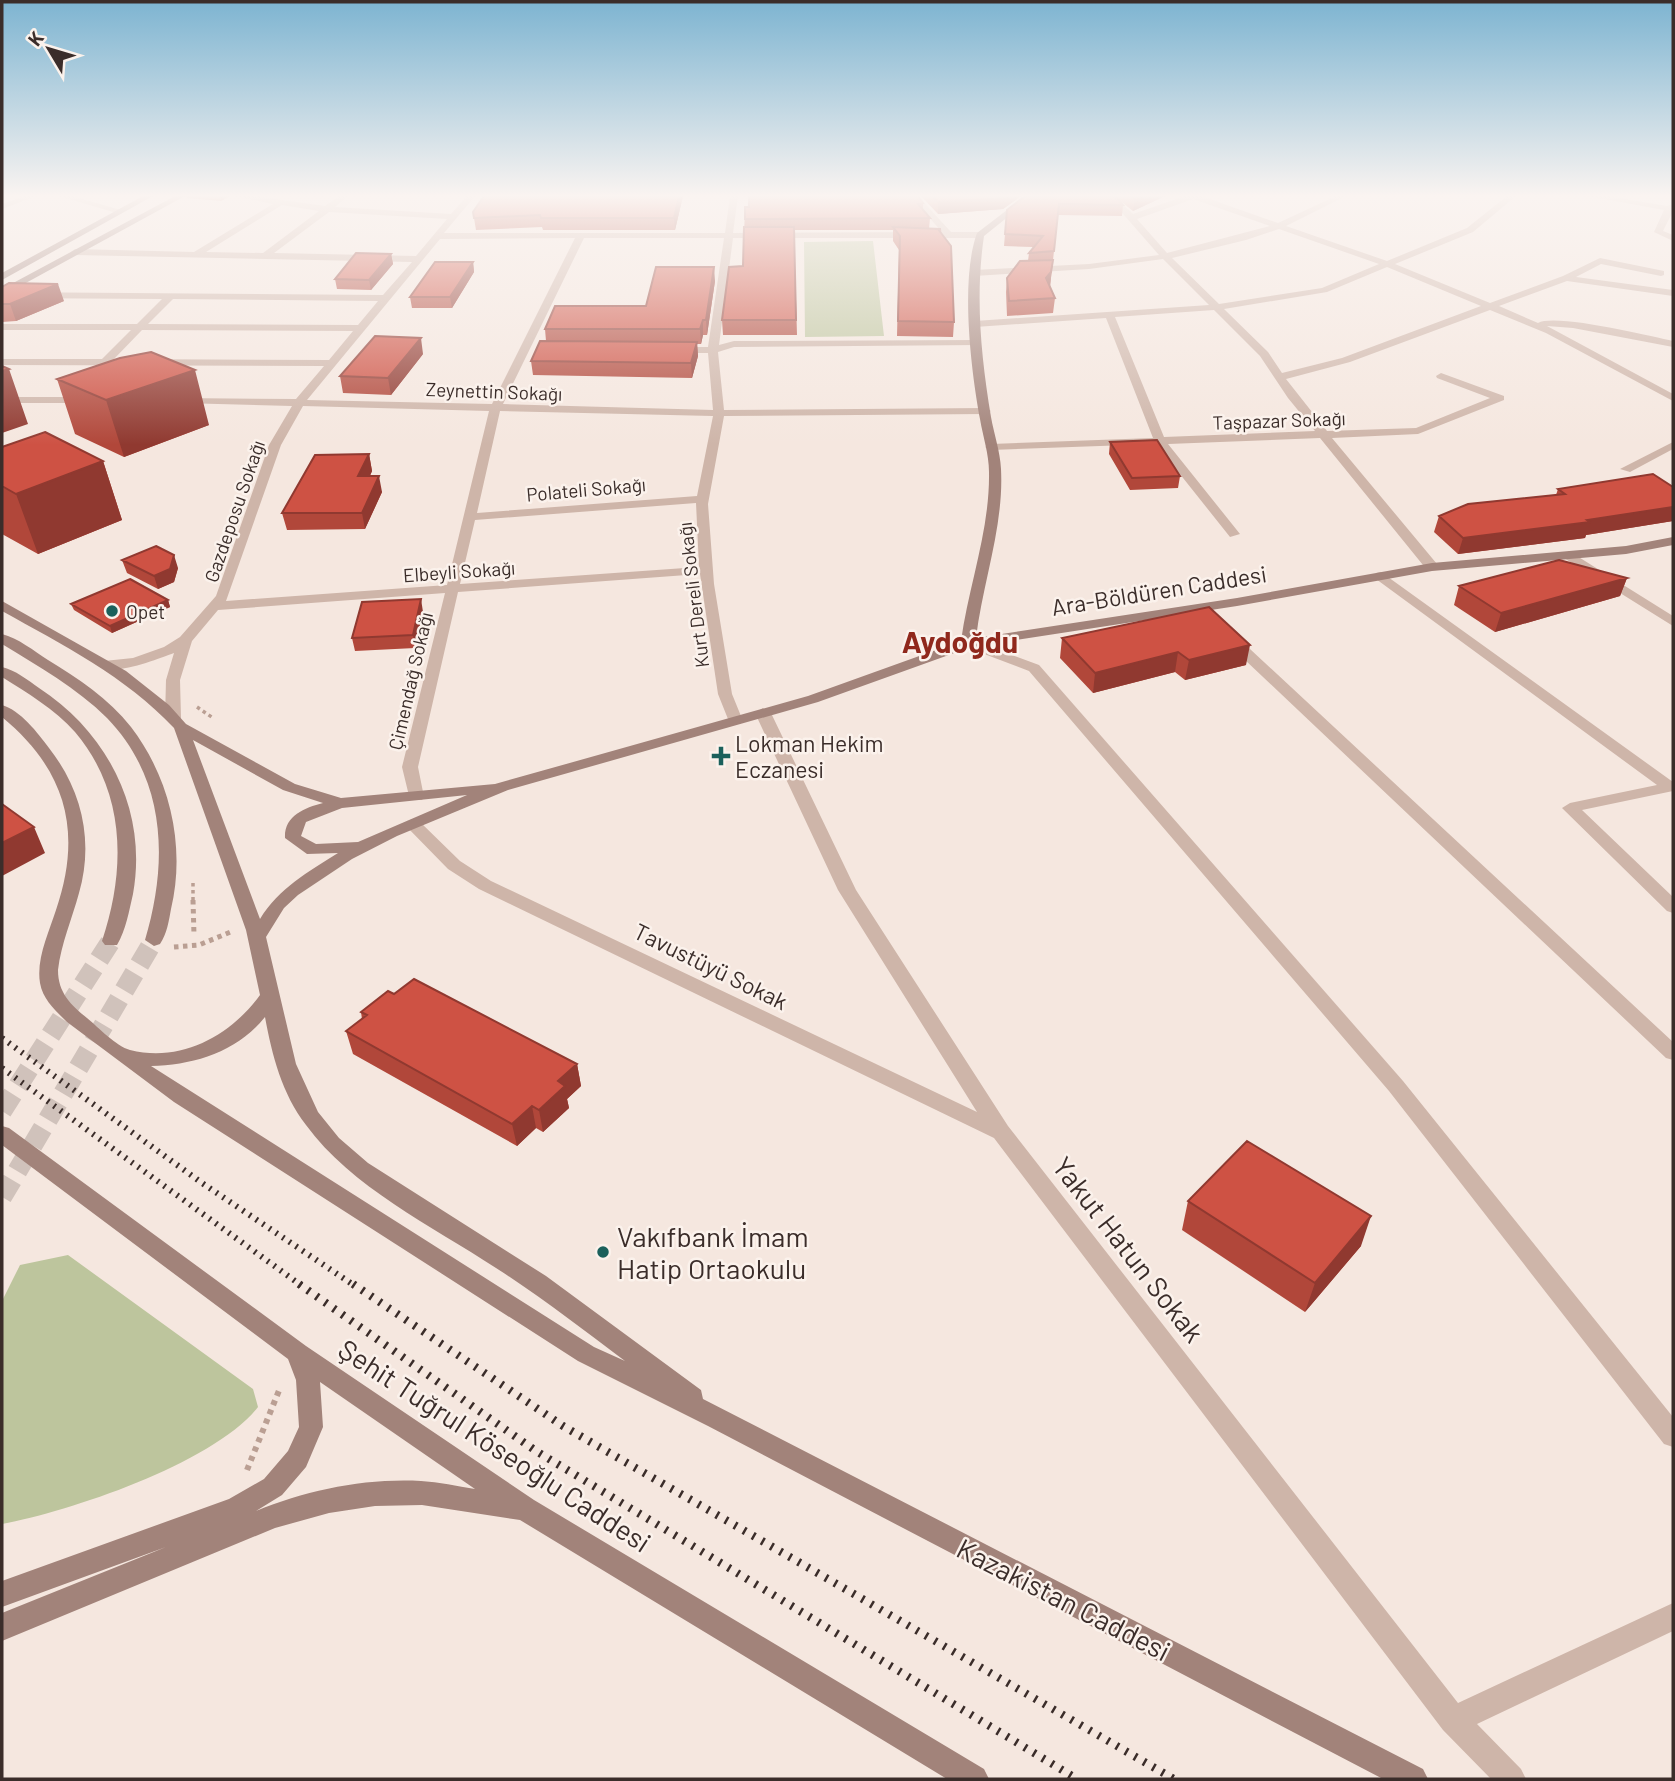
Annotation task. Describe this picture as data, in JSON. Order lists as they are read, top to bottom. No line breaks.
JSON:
{"streets":{"main road":["Ara-Böldüren Caddesi","Şehit Tuğrul Köseoğlu Caddesi","Kazakistan Caddesi"],"street":["Zeynettin Sokağı","Taşpazar Sokağı","Polateli Sokağı","Gazdeposu Sokağı","Elbeyli Sokağı","Kurt Dereli Sokağı","Çimendağ Sokağı","Tavustüyü Sokak","Yakut Hatun Sokak"]},"crossings":[["Zeynettin Sokağı","Gazdeposu Sokağı"],["Zeynettin Sokağı","Kurt Dereli Sokağı"],["Zeynettin Sokağı","Çimendağ Sokağı"],["Polateli Sokağı","Kurt Dereli Sokağı"],["Polateli Sokağı","Çimendağ Sokağı"],["Gazdeposu Sokağı","Elbeyli Sokağı"],["Elbeyli Sokağı","Kurt Dereli Sokağı"],["Elbeyli Sokağı","Çimendağ Sokağı"],["Ara-Böldüren Caddesi","Kurt Dereli Sokağı"],["Ara-Böldüren Caddesi","Çimendağ Sokağı"],["Ara-Böldüren Caddesi","Tavustüyü Sokak"],["Ara-Böldüren Caddesi","Yakut Hatun Sokak"],["Tavustüyü Sokak","Yakut Hatun Sokak"]],"districts":["Aydoğdu"],"places":{"other":["Opet","Vakıfbank İmam Hatip Ortaokulu"],"health":["Lokman Hekim Eczanesi"]},"north":"top left"}
